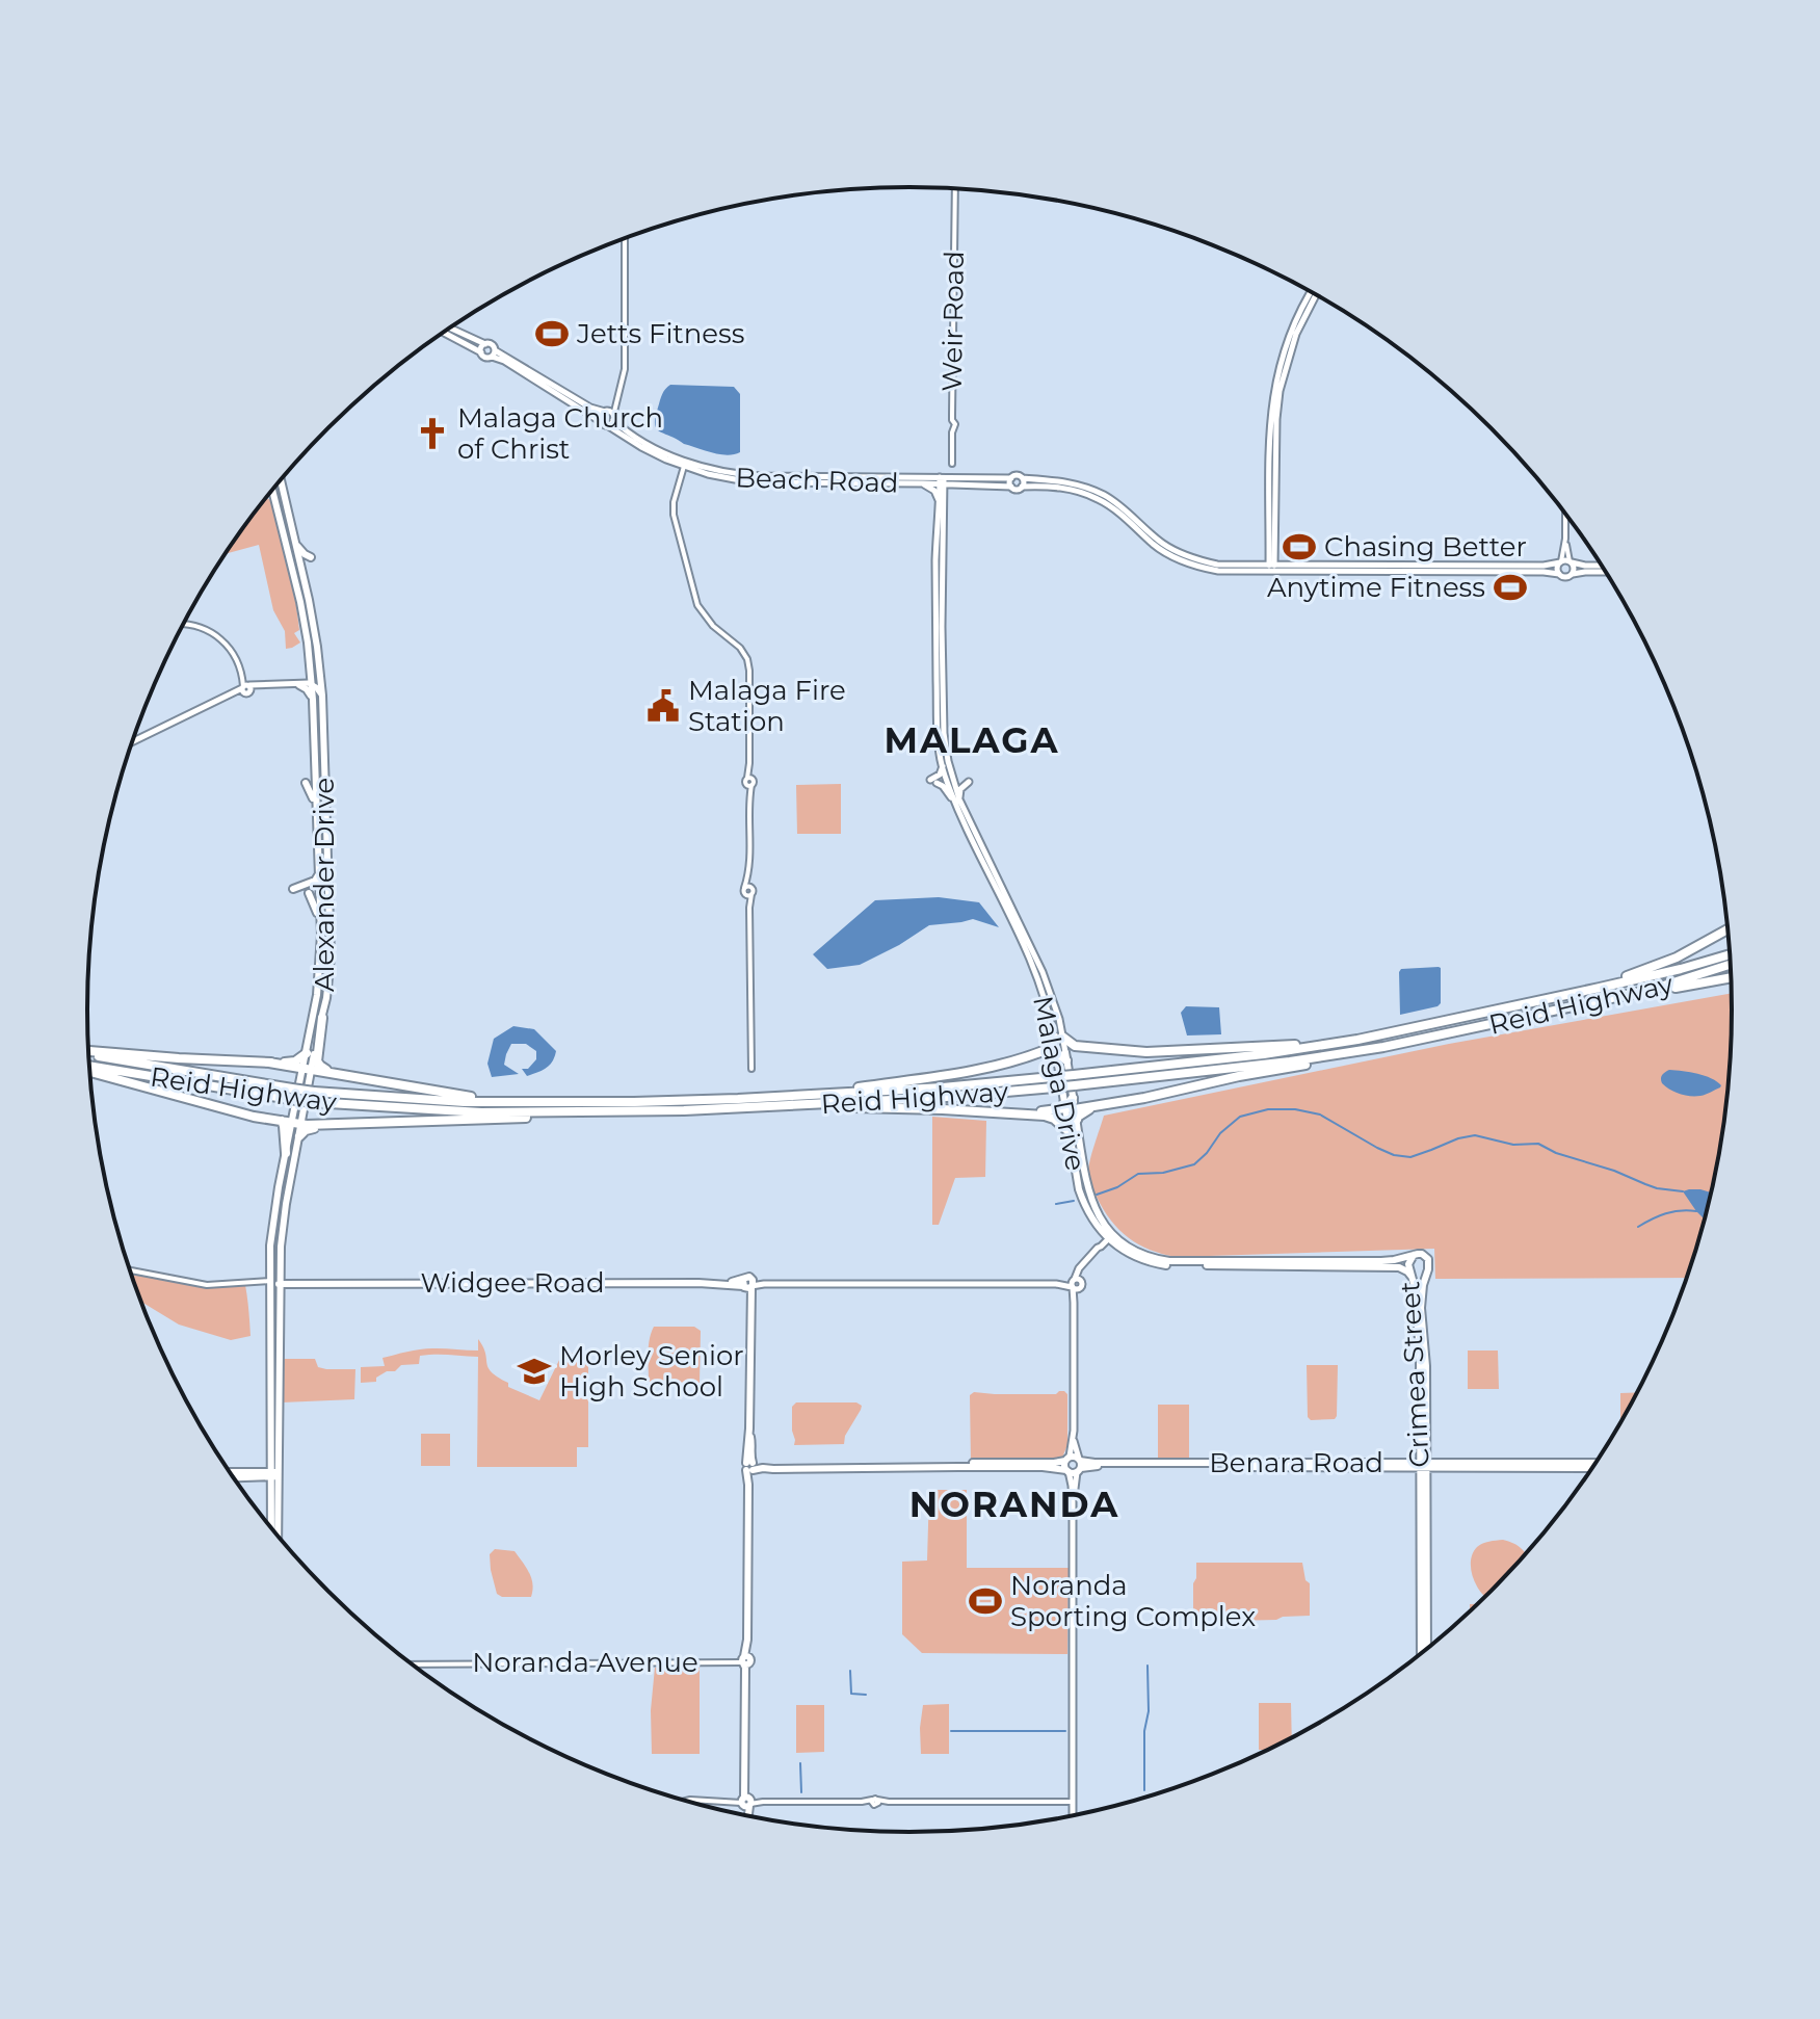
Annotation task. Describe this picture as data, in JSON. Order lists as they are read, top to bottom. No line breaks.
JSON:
{"streets":{"highway":["Reid Highway"],"main road":["Beach Road","Alexander Drive","Malaga Drive","Widgee Road","Crimea Street","Benara Road"],"street":["Weir Road","Noranda Avenue"]},"crossings":[["Beach Road","Malaga Drive"],["Alexander Drive","Widgee Road"],["Malaga Drive","Crimea Street"],["Crimea Street","Benara Road"]],"districts":["MALAGA","NORANDA"],"places":{"sports":["Jetts Fitness","Chasing Better","Anytime Fitness","Noranda Sporting Complex"],"church":["Malaga Church of Christ"],"public building":["Malaga Fire Station"],"school or university":["Morley Senior High School"]}}
